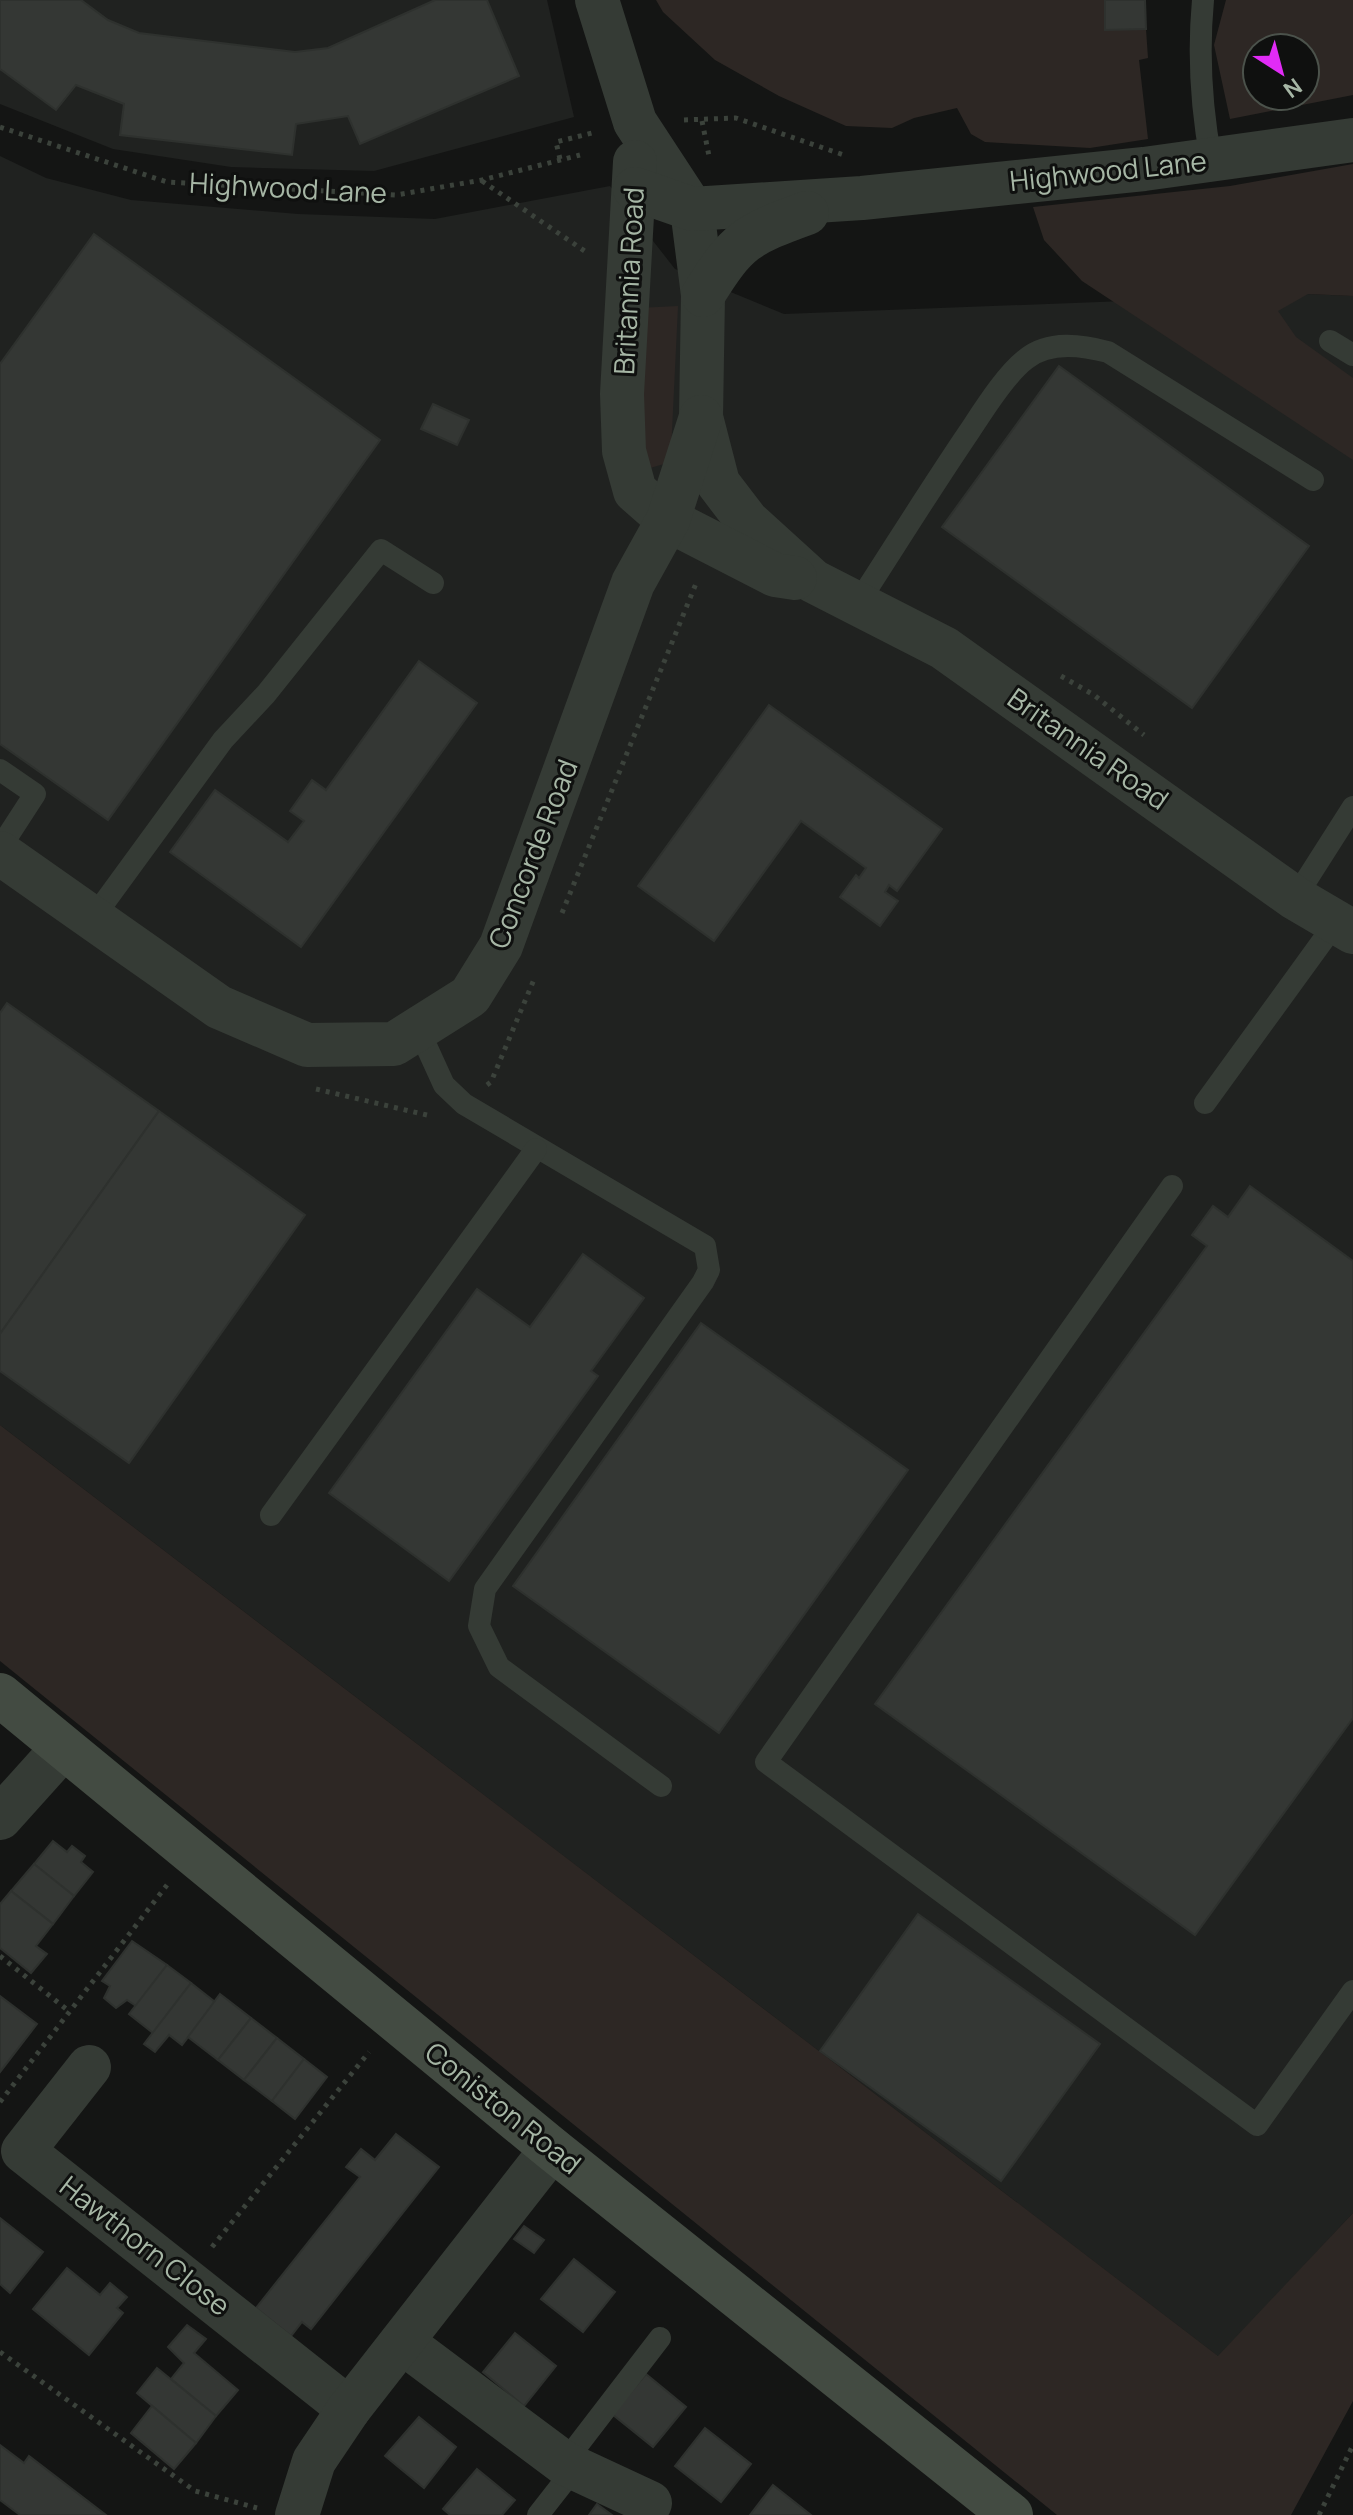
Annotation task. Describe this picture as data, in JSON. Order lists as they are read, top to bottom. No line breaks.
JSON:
{"streets":{"street":["Highwood Lane","Britannia Road","Concorde Road","Coniston Road","Hawthorn Close"]},"crossings":[["Highwood Lane","Britannia Road"],["Britannia Road","Concorde Road"]],"north":"bottom right"}
